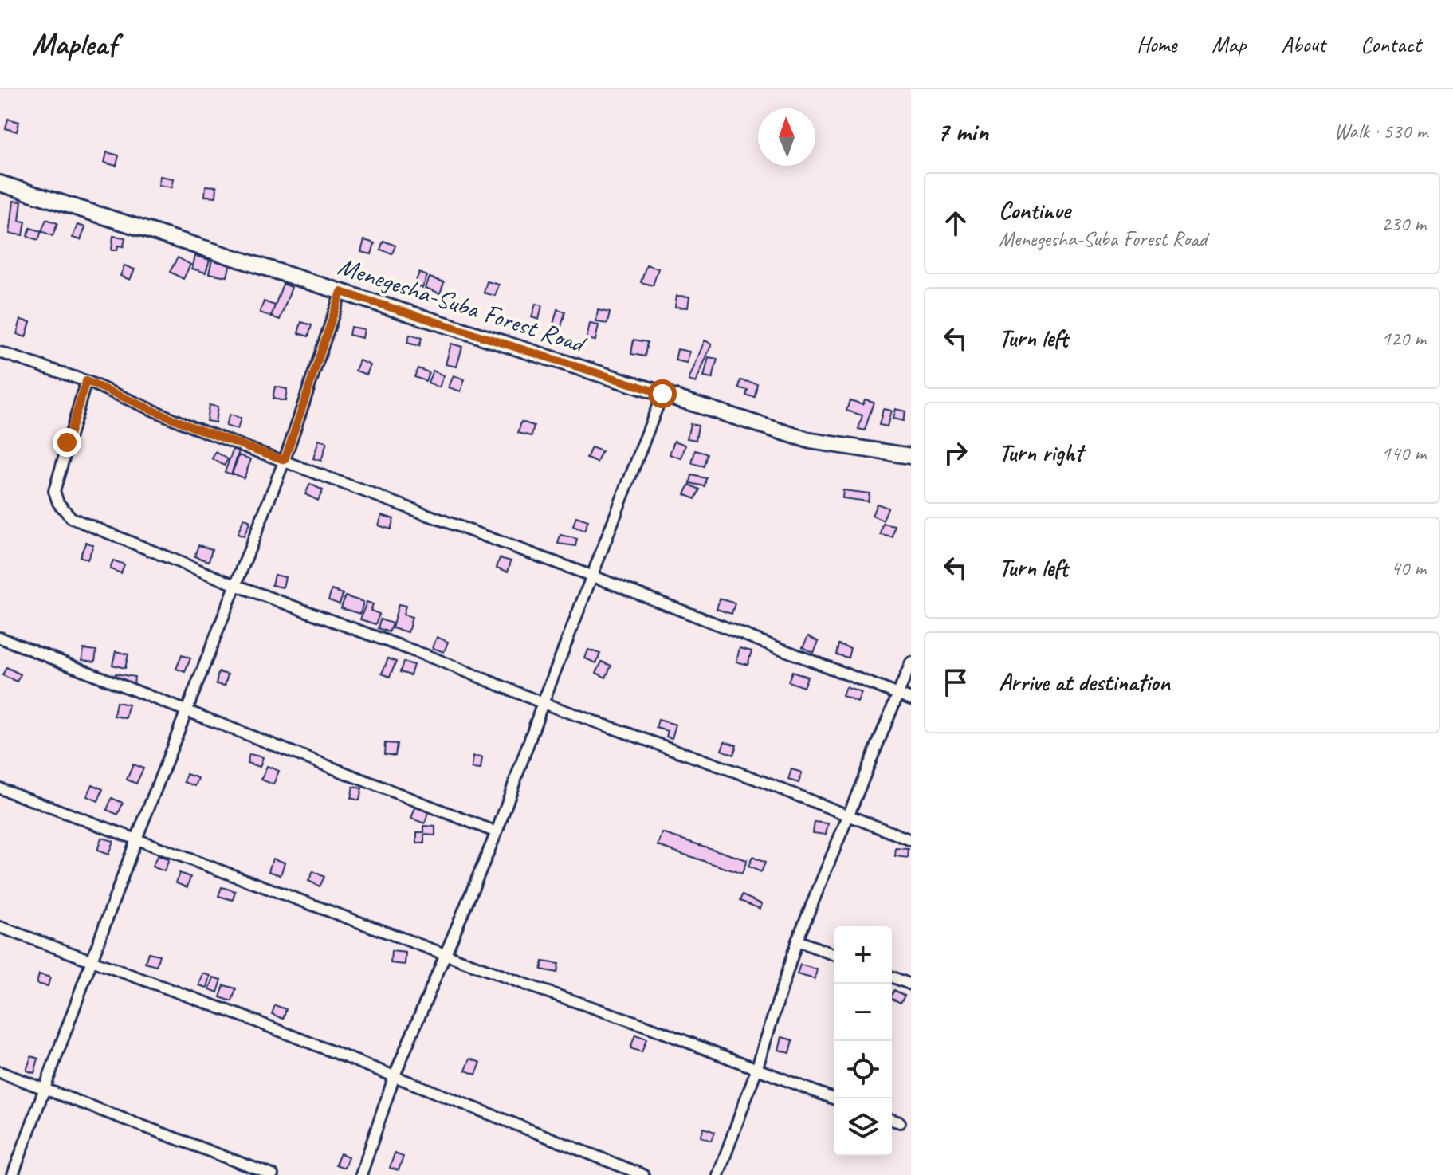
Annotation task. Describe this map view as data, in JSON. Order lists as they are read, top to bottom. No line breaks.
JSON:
{"streets":{"street":["Menegesha-Suba Forest Road"]},"north":"top","page":{"header":"Mapleaf","nav":["Home","Map","About","Contact"],"heading":["7 min","Walk · 530 m"],"list":[["Continue","Menegesha-Suba Forest Road","230 m"],["Turn left","120 m"],["Turn right","140 m"],["Turn left","40 m"],"Arrive at destination"],"map_buttons":["+","−"]}}
